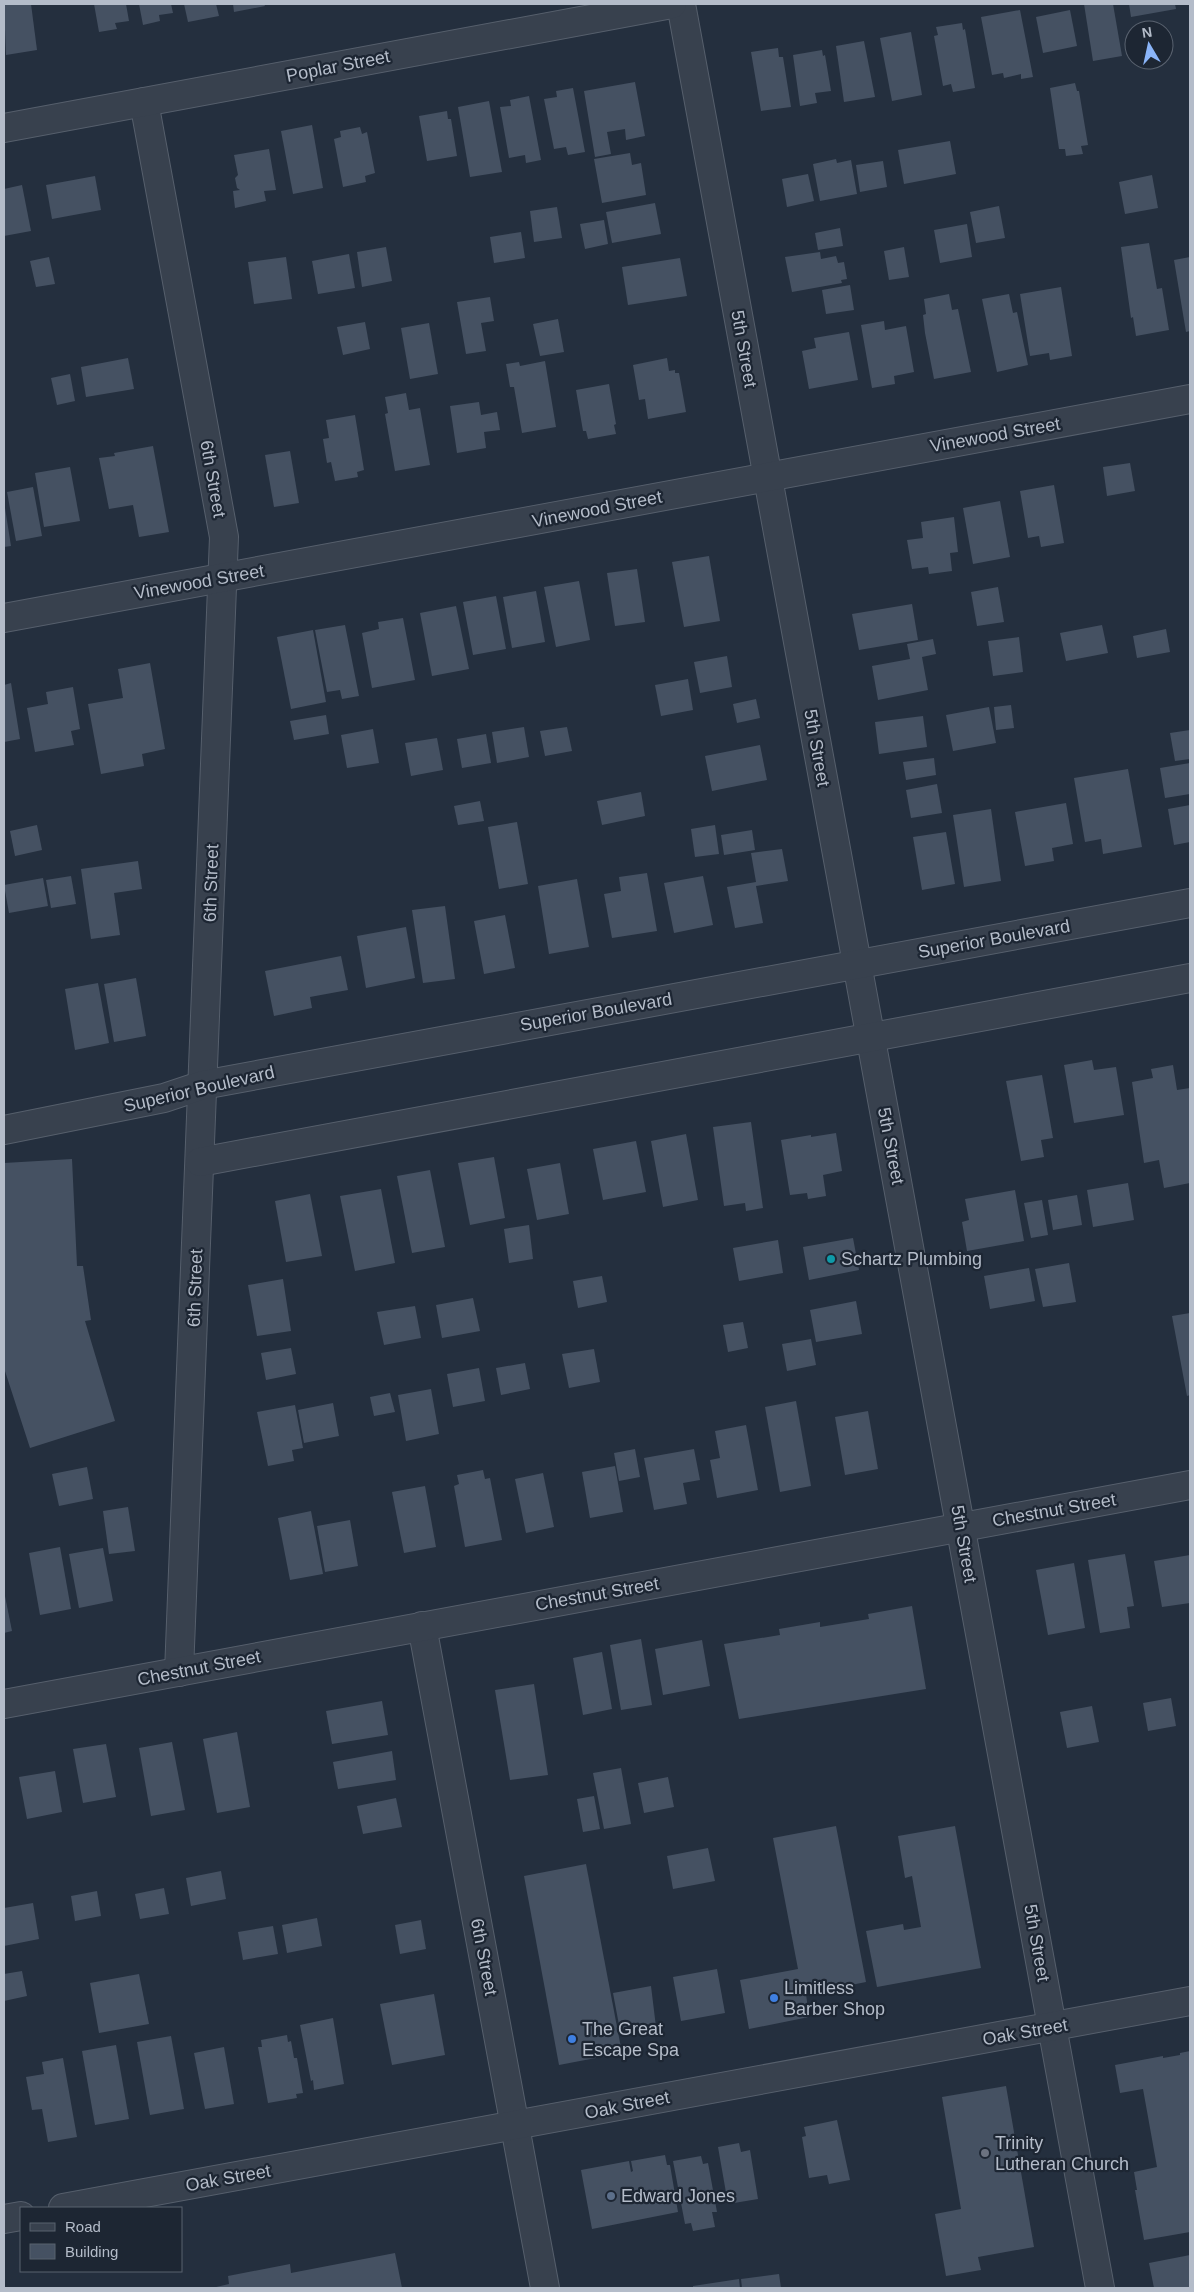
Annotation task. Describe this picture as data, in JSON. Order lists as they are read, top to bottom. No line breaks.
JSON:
{"streets":{"street":["Poplar Street","5th Street","Vinewood Street","6th Street","Superior Boulevard","Chestnut Street","Oak Street"]},"crossings":[["Poplar Street","6th Street"],["5th Street","Vinewood Street"],["5th Street","Superior Boulevard"],["5th Street","Chestnut Street"],["5th Street","Oak Street"],["Vinewood Street","6th Street"],["6th Street","Superior Boulevard"],["6th Street","Chestnut Street"],["6th Street","Oak Street"]],"places":["Schartz Plumbing","Limitless Barber Shop","The Great Escape Spa","Trinity Lutheran Church","Edward Jones"],"legend":["Road","Building"],"north":"top"}
